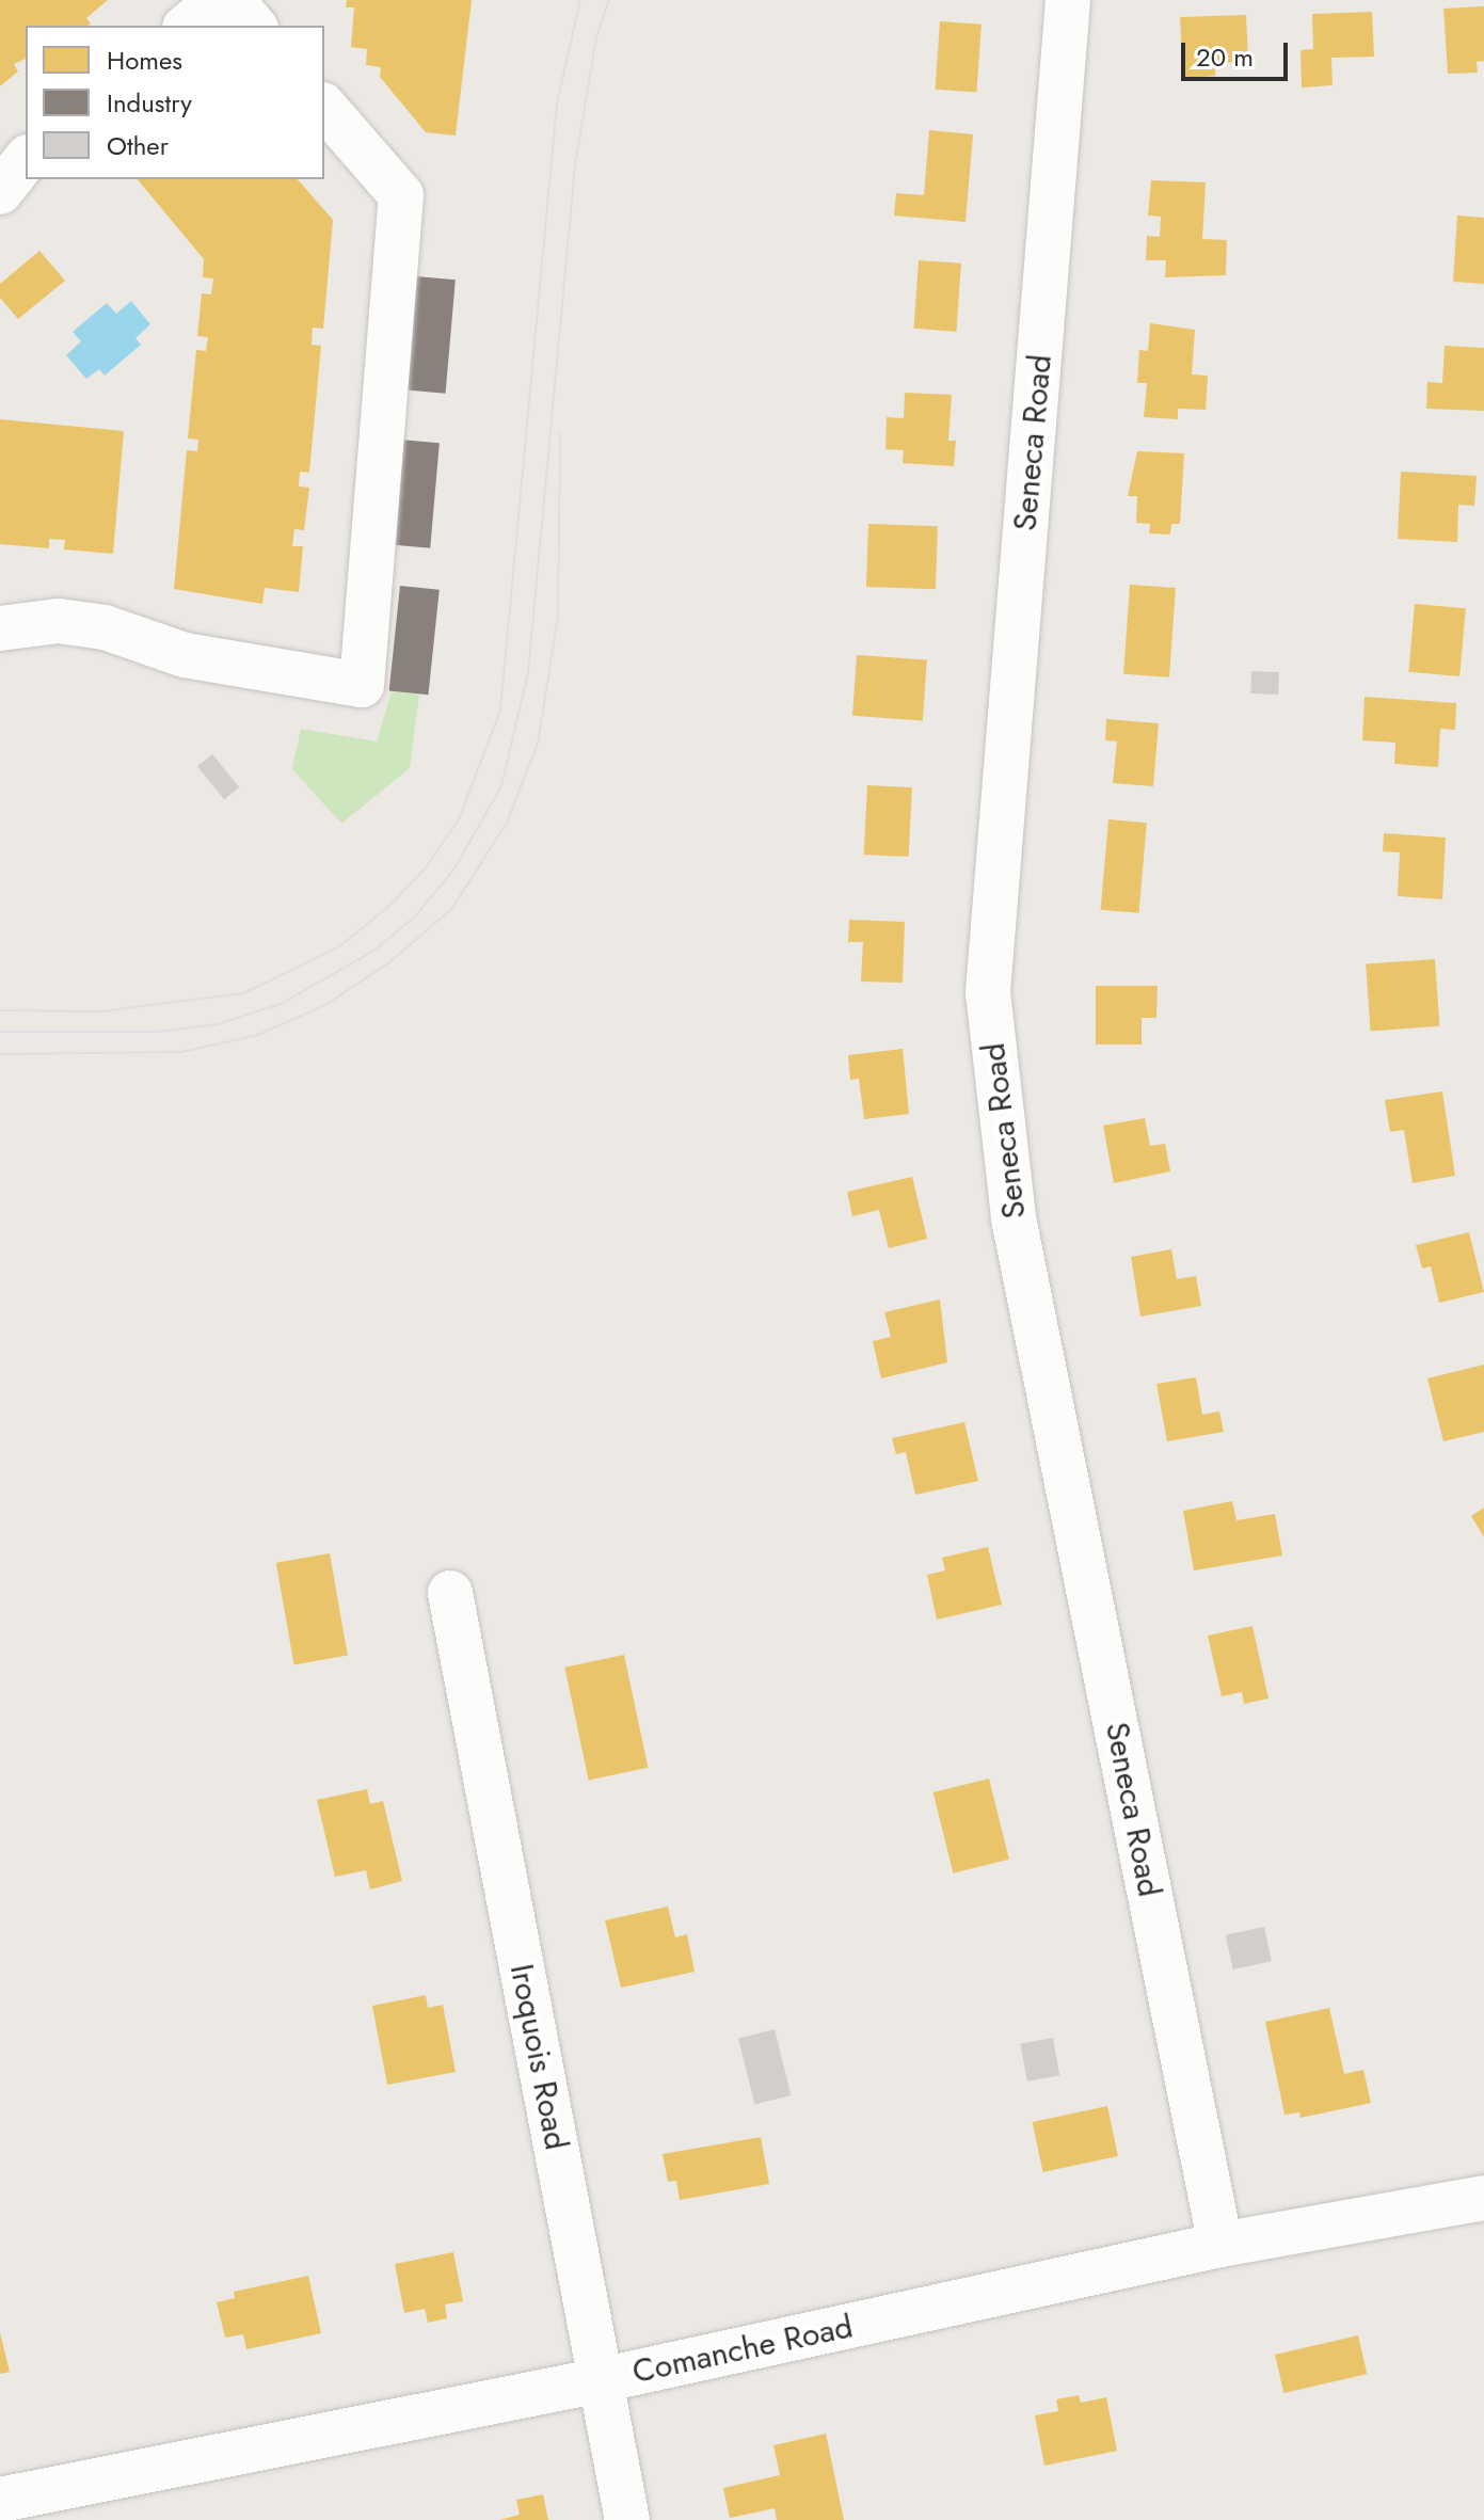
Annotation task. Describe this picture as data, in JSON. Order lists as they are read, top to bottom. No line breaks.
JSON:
{"streets":{"street":["Seneca Road","Iroquois Road","Comanche Road"]},"crossings":[["Seneca Road","Comanche Road"],["Iroquois Road","Comanche Road"]],"legend":["Homes","Industry","Other"],"scale_bar":"20 m"}
